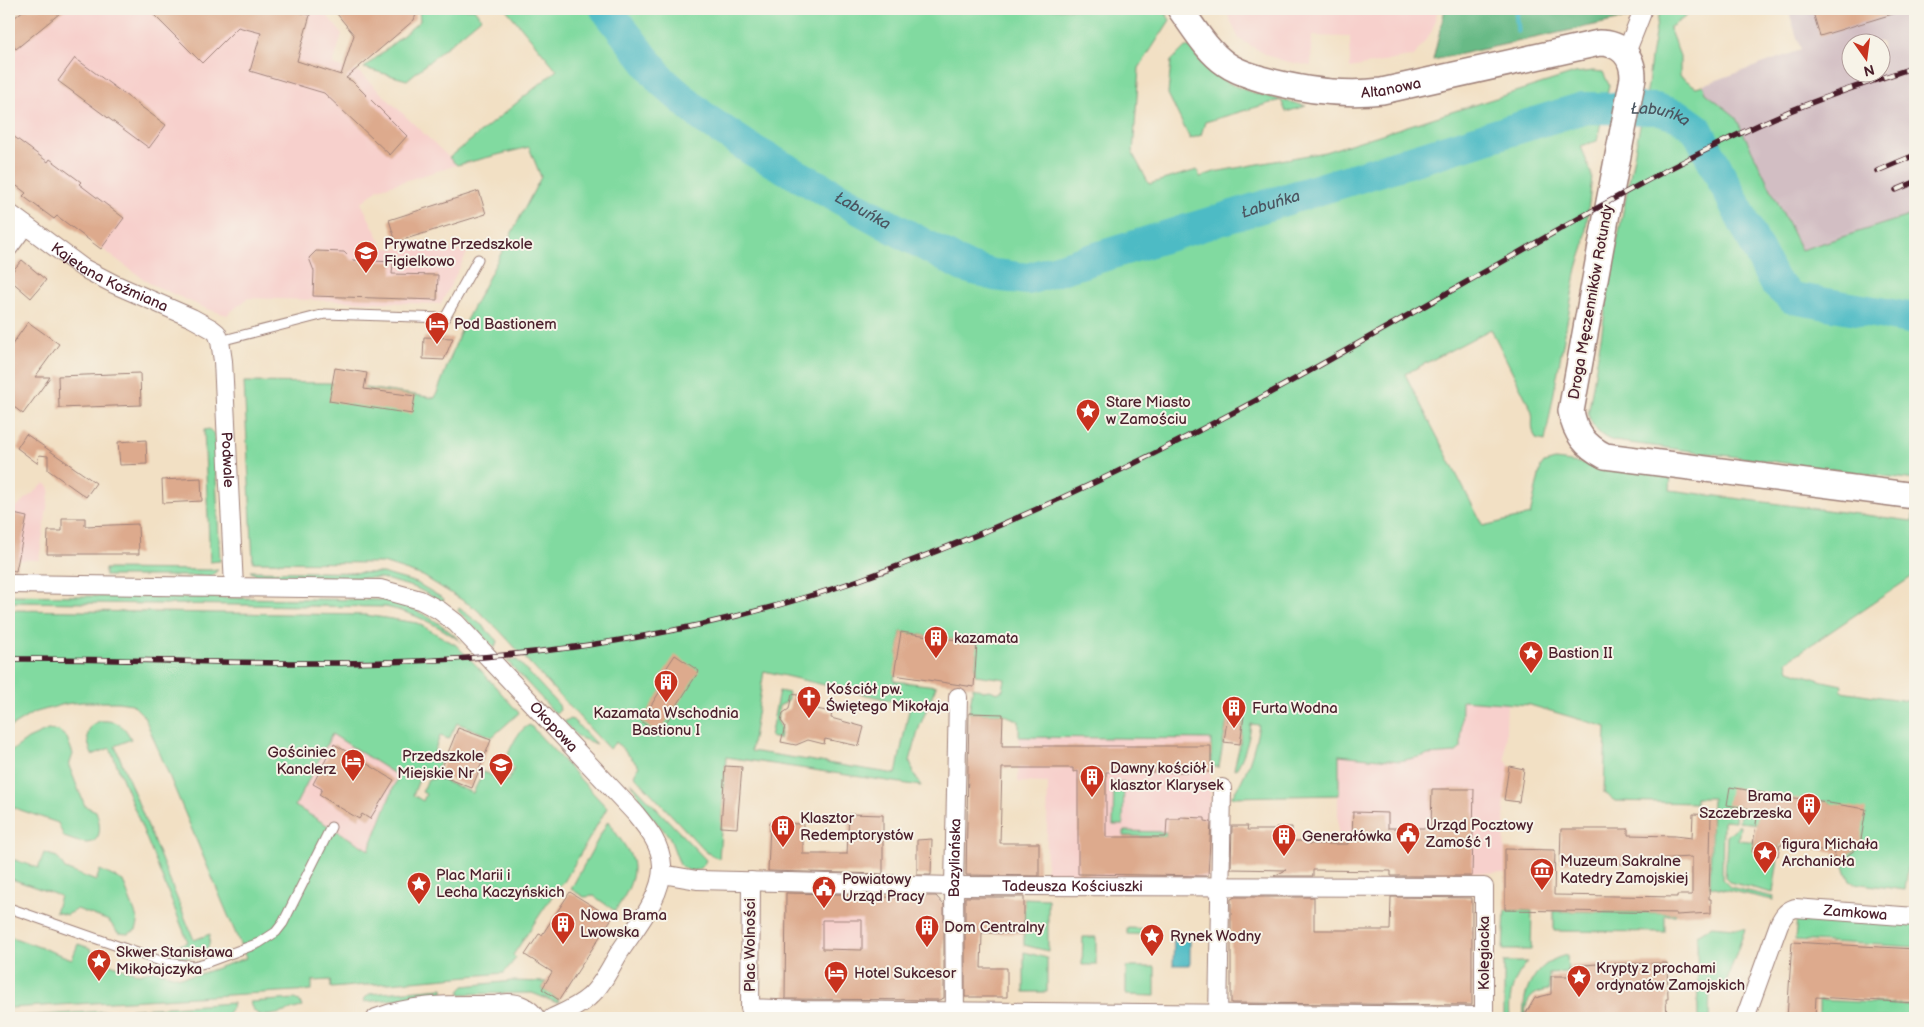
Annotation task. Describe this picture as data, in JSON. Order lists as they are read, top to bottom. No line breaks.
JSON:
{"streets":{"street":["Altanowa","Kajetana Koźmiana","Droga Męczenników Rotundy","Podwale","Okopowa","Bazyliańska","Tadeusza Kościuszki","Zamkowa","Plac Wolności","Kolegiacka"]},"crossings":[["Altanowa","Droga Męczenników Rotundy"],["Kajetana Koźmiana","Podwale"],["Podwale","Okopowa"],["Okopowa","Tadeusza Kościuszki"],["Bazyliańska","Tadeusza Kościuszki"],["Bazyliańska","Plac Wolności"],["Tadeusza Kościuszki","Plac Wolności"],["Tadeusza Kościuszki","Kolegiacka"]],"water":["Łabuńka"],"places":{"school or university":["Prywatne Przedszkole Figielkowo","Przedszkole Miejskie Nr 1"],"hotel":["Pod Bastionem","Gościniec Kanclerz","Hotel Sukcesor"],"place":["Stare Miasto w Zamościu","Bastion II","figura Michała Archanioła","Plac Marii i Lecha Kaczyńskich","Rynek Wodny","Skwer Stanisława Mikołajczyka","Krypty z prochami ordynatów Zamojskich"],"building":["kazamata","Kazamata Wschodnia Bastionu I","Furta Wodna","Dawny kościół i klasztor Klarysek","Brama Szczebrzeska","Klasztor Redemptorystów","Generałówka","Nowa Brama Lwowska","Dom Centralny"],"church":["Kościół pw. Świętego Mikołaja"],"public building":["Urząd Pocztowy Zamość 1","Powiatowy Urząd Pracy"],"museum":["Muzeum Sakralne Katedry Zamojskiej"]},"north":"bottom"}
